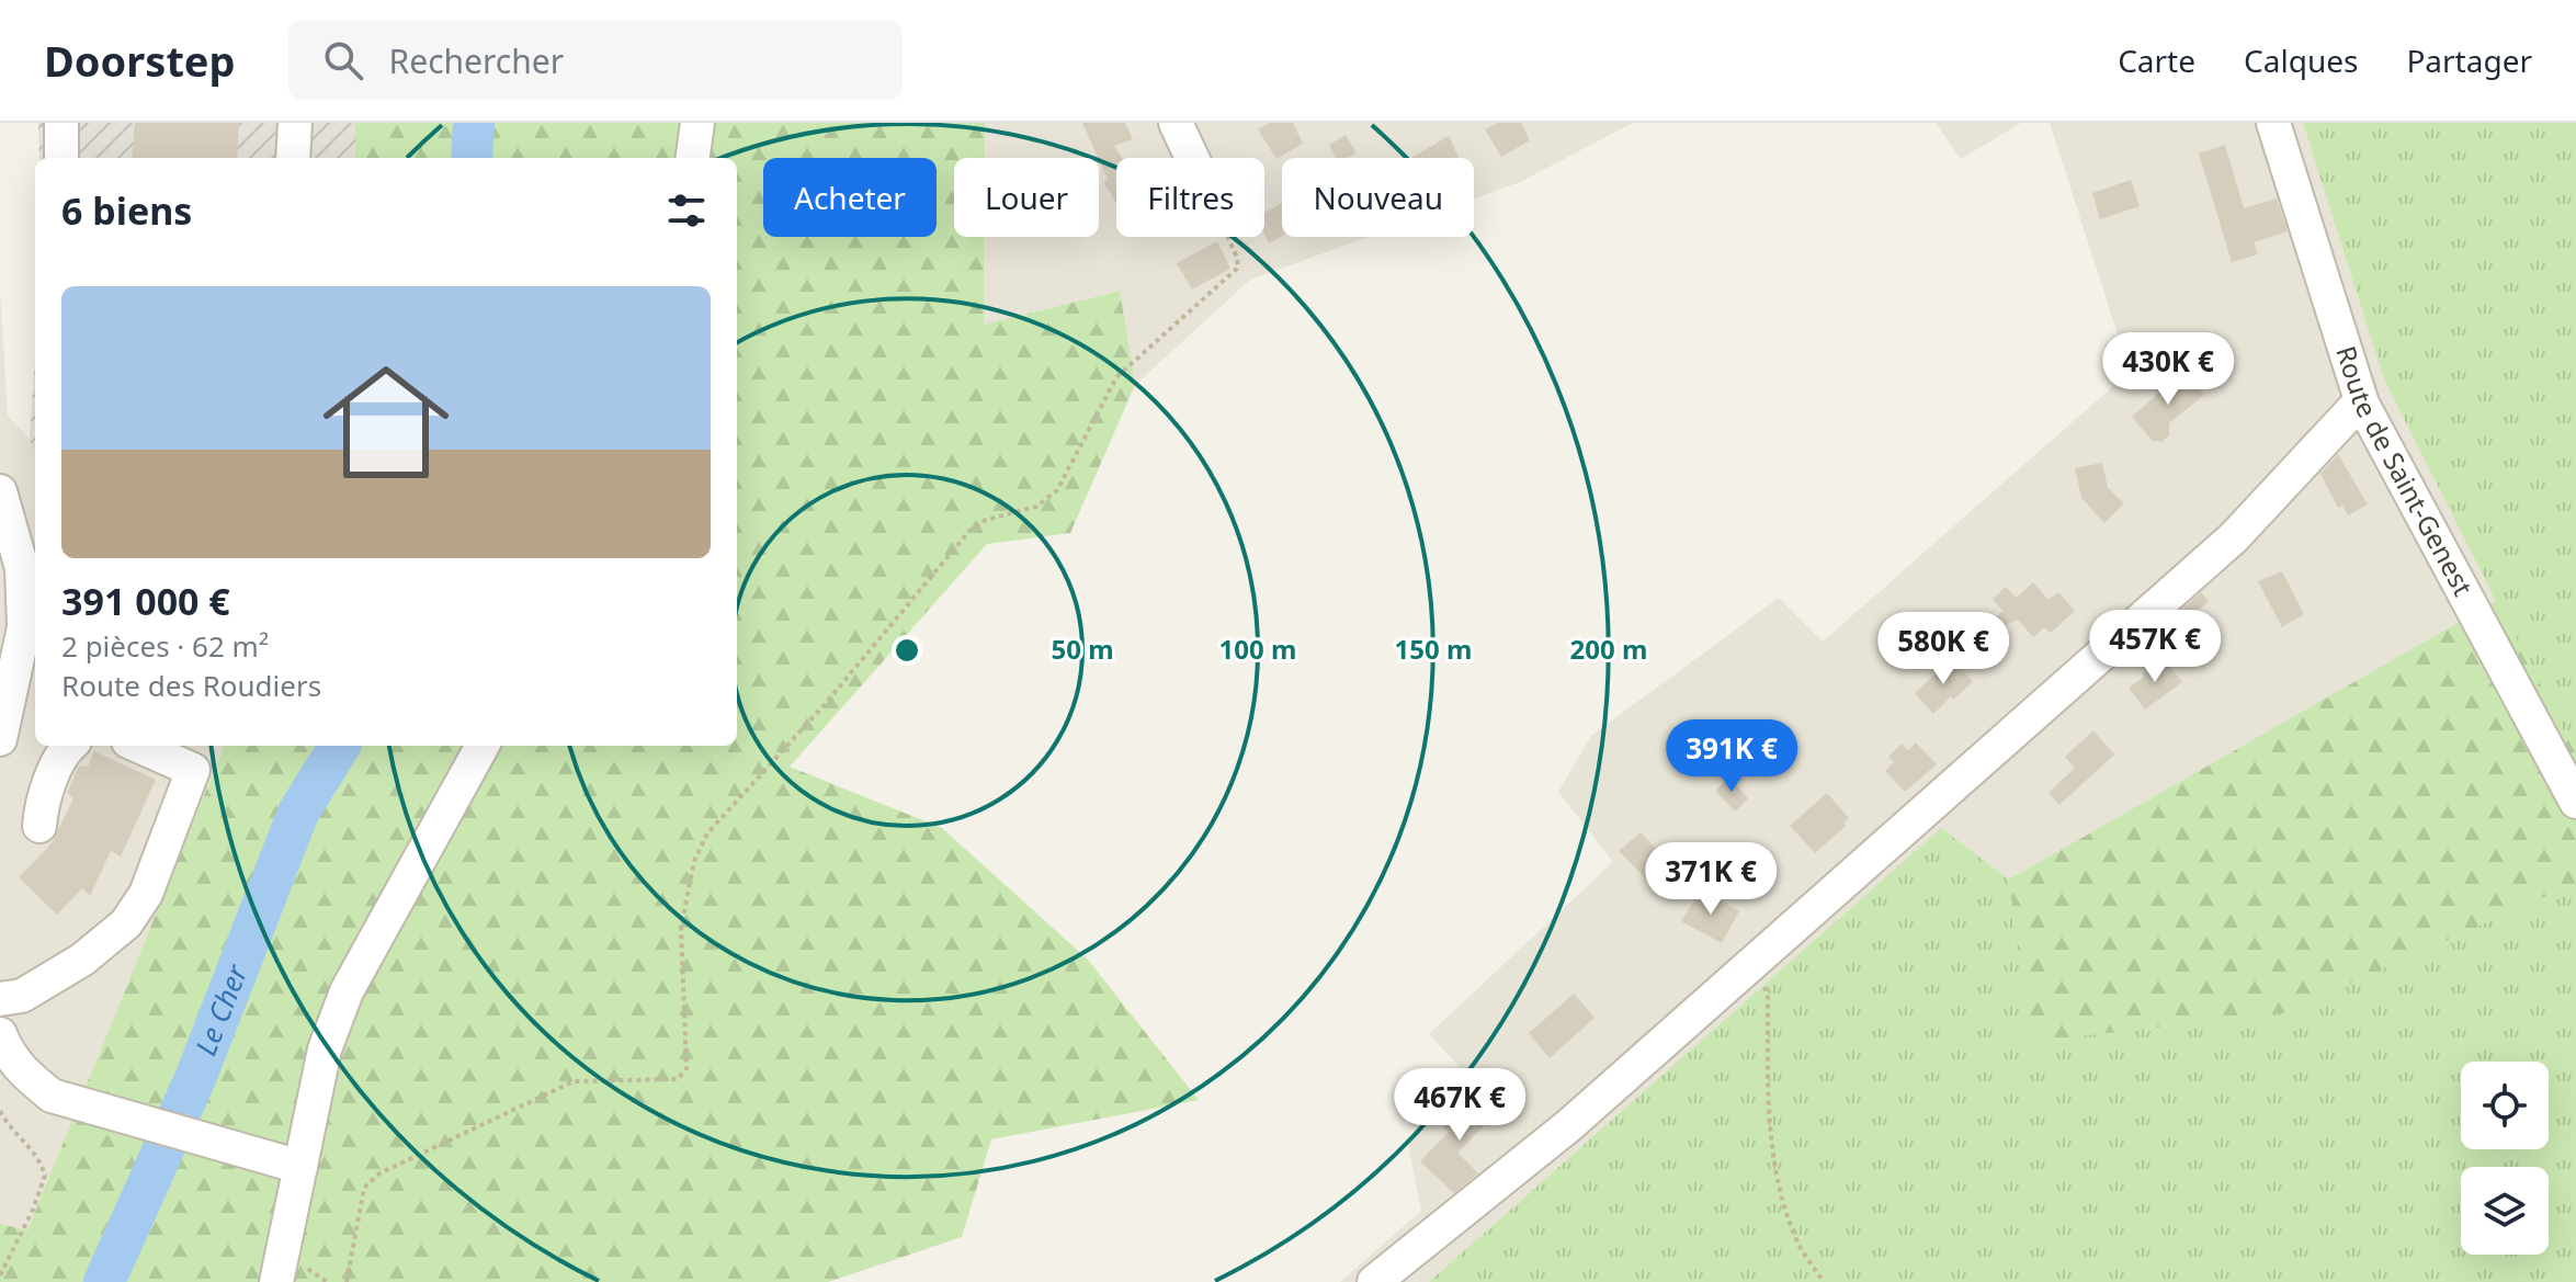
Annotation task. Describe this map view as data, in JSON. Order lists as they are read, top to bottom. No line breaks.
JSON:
{"streets":{"street":["Route de Saint-Genest"]},"water":["Le Cher"],"page":{"header":"Doorstep","search":"Rechercher","nav":["Carte","Calques","Partager"],"chip":["Acheter","Louer","Filtres","Nouveau"],"heading":"6 biens","list":[{"name":"391 000 €","note":"2 pièces · 62 m² · Route des Roudiers"}],"price":["430K €","457K €","580K €","391K €","371K €","467K €"]},"rings":["50 m","100 m","150 m","200 m"]}
